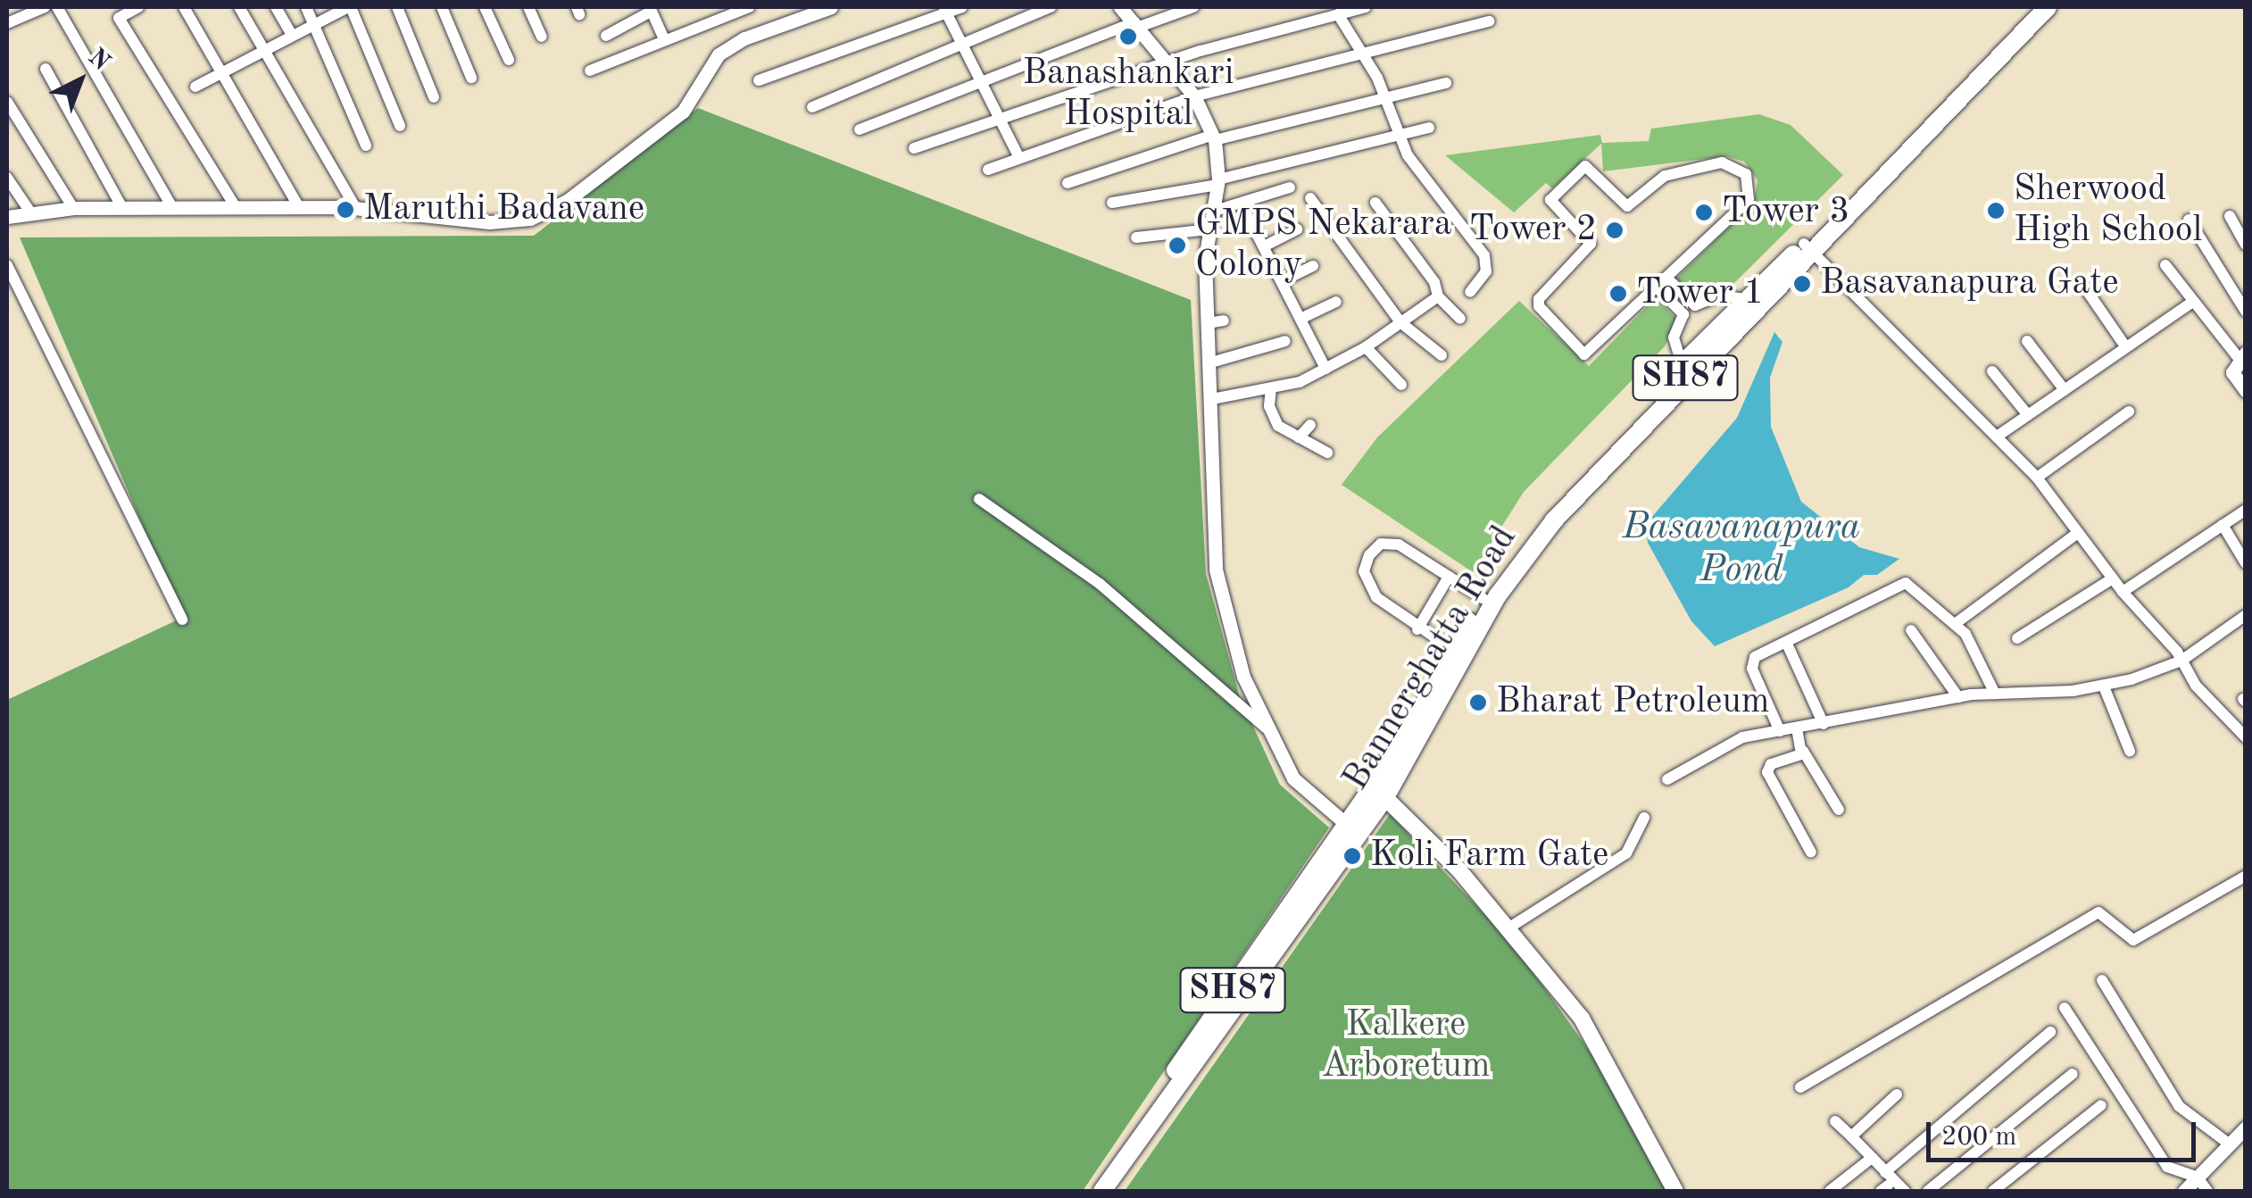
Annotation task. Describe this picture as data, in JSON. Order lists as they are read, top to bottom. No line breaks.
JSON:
{"streets":{"main road":["SH87","Bannerghatta Road"]},"water":["Basavanapura Pond"],"parks":["Kalkere Arboretum"],"places":["Banashankari Hospital","Maruthi Badavane","Sherwood High School","Tower 3","Tower 2","GMPS Nekarara Colony","Basavanapura Gate","Tower 1","Bharat Petroleum","Koli Farm Gate"],"scale_bar":"200 m","north":"top right"}
